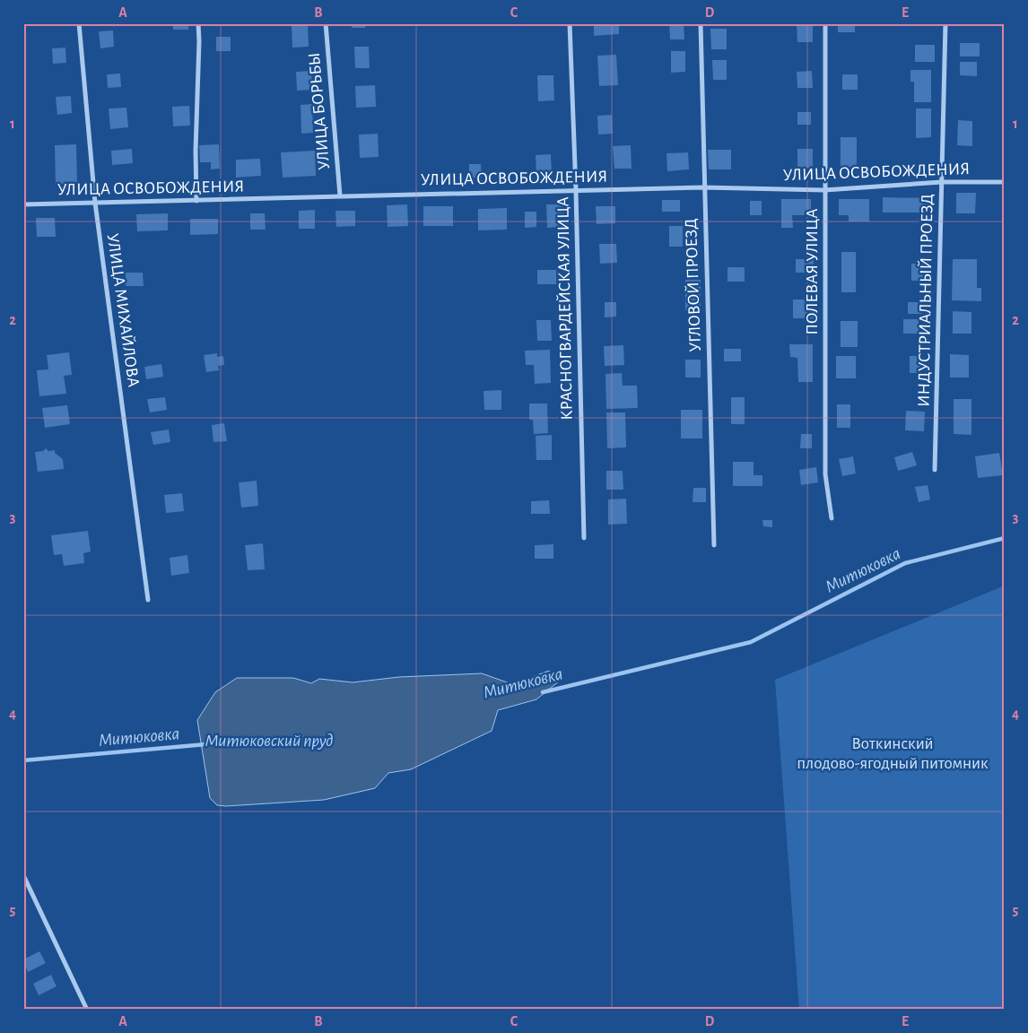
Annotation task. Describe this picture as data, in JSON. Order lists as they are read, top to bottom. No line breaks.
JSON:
{"streets":{"street":["УЛИЦА БОРЬБЫ","УЛИЦА ОСВОБОЖДЕНИЯ","ПОЛЕВАЯ УЛИЦА","УГЛОВОЙ ПРОЕЗД","ИНДУСТРИАЛЬНЫЙ ПРОЕЗД","КРАСНОГВАРДЕЙСКАЯ УЛИЦА","УЛИЦА МИХАЙЛОВА"]},"crossings":[["УЛИЦА БОРЬБЫ","УЛИЦА ОСВОБОЖДЕНИЯ"],["УЛИЦА ОСВОБОЖДЕНИЯ","ПОЛЕВАЯ УЛИЦА"],["УЛИЦА ОСВОБОЖДЕНИЯ","УГЛОВОЙ ПРОЕЗД"],["УЛИЦА ОСВОБОЖДЕНИЯ","ИНДУСТРИАЛЬНЫЙ ПРОЕЗД"],["УЛИЦА ОСВОБОЖДЕНИЯ","КРАСНОГВАРДЕЙСКАЯ УЛИЦА"],["УЛИЦА ОСВОБОЖДЕНИЯ","УЛИЦА МИХАЙЛОВА"]],"water":["Митюковка","Митюковский пруд"],"parks":["Воткинский плодово-ягодный питомник"],"grid":{"columns":["A","B","C","D","E"],"rows":["1","2","3","4","5"]}}
